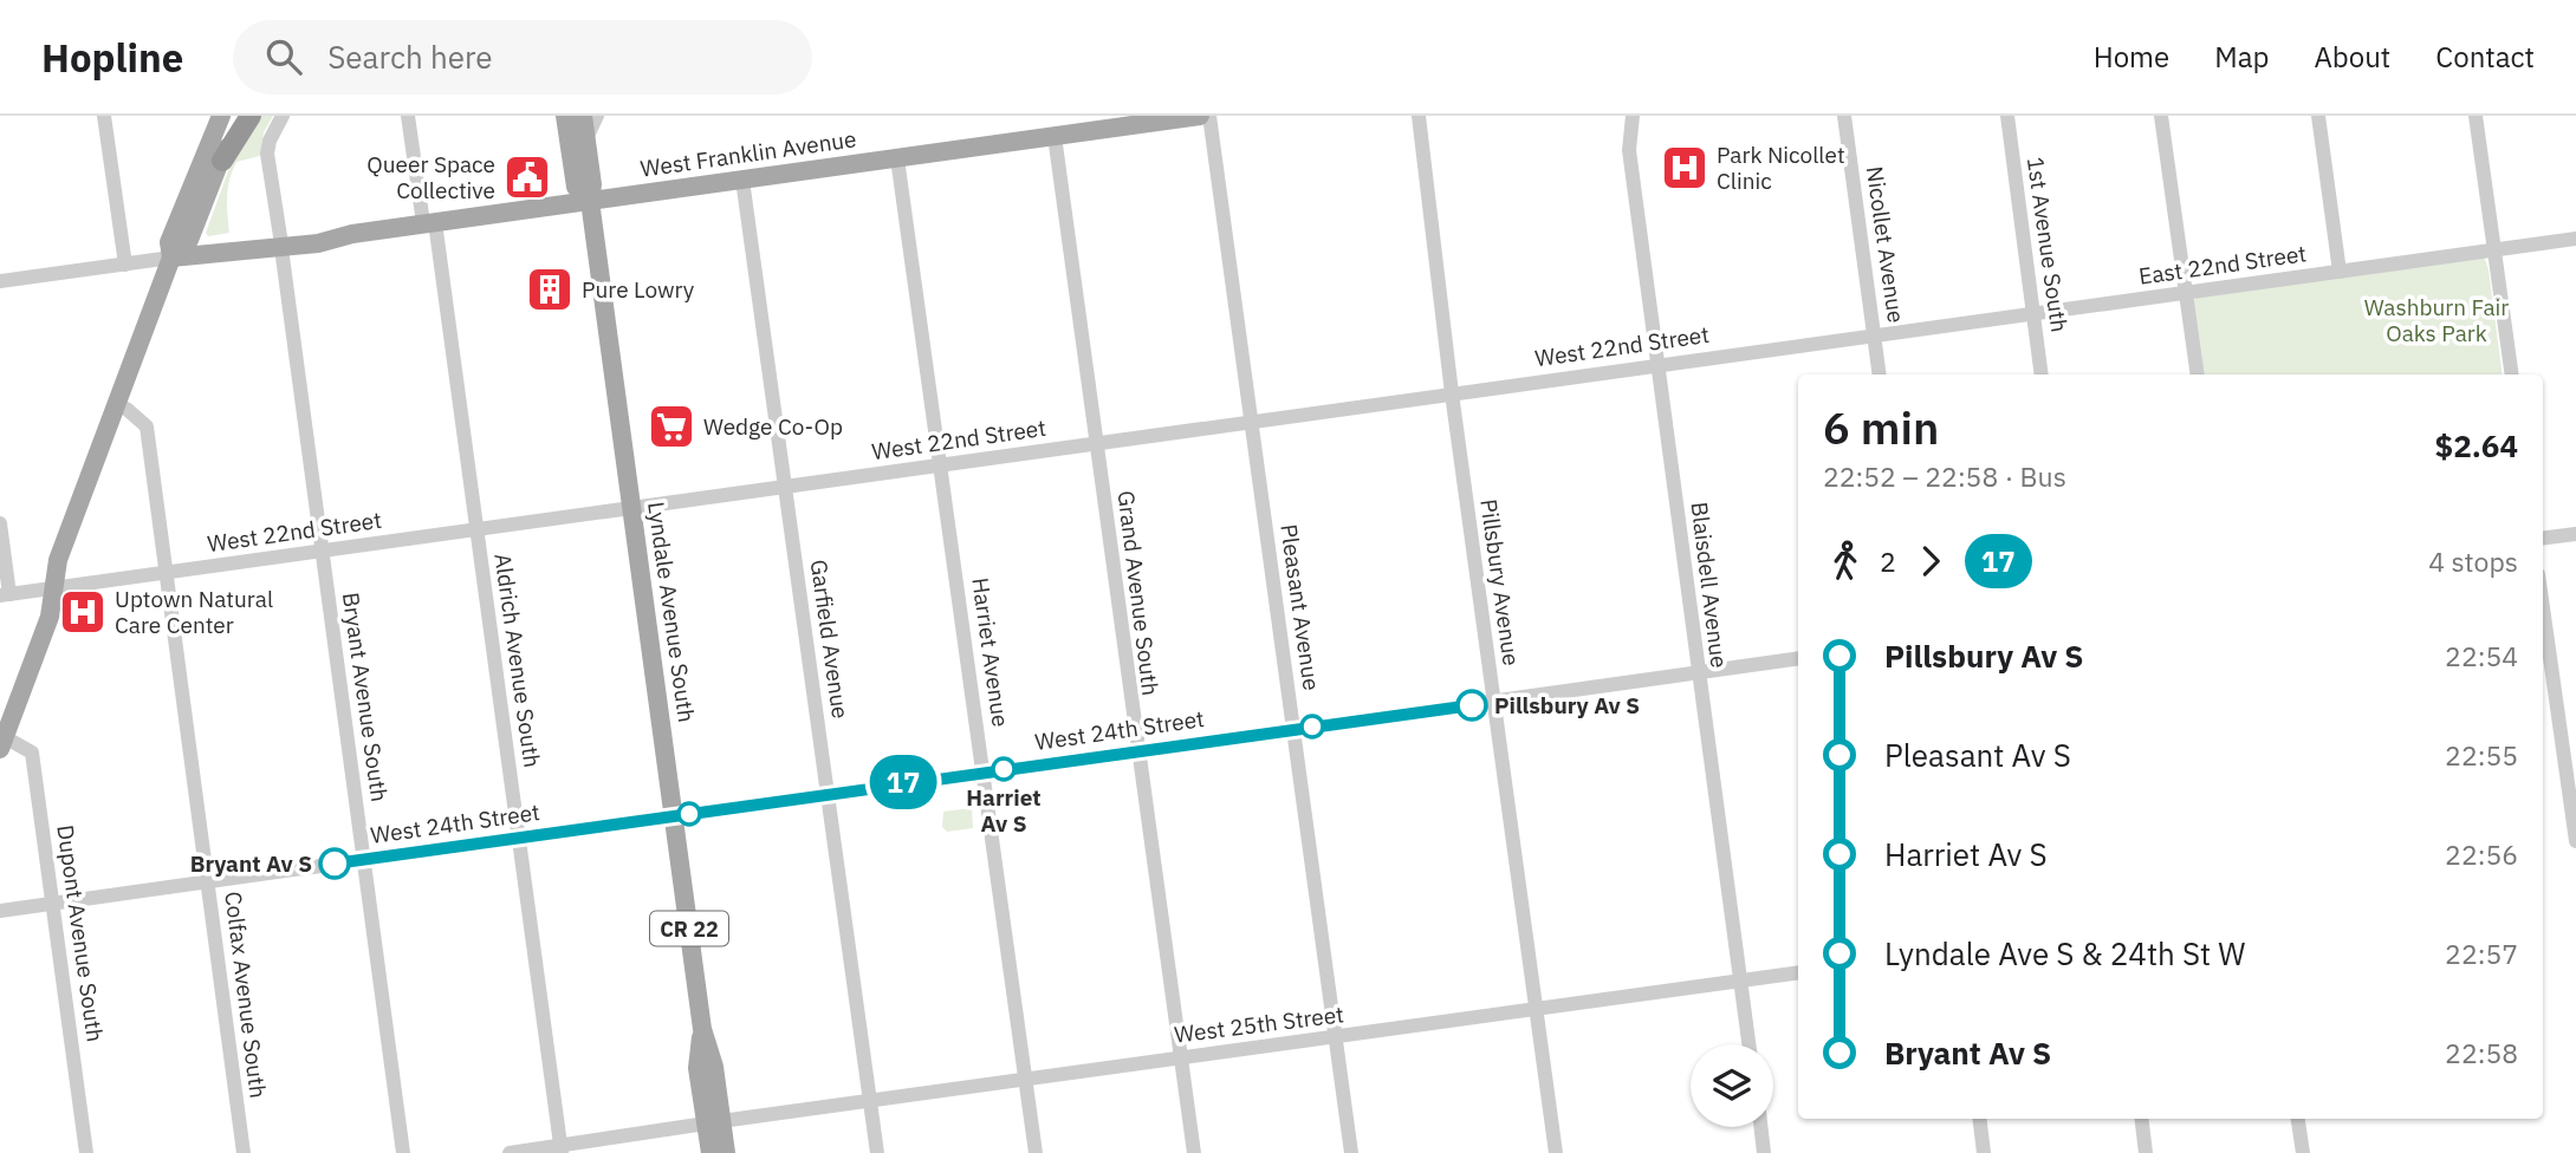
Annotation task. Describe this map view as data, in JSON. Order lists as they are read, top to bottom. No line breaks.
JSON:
{"streets":{"main road":["West Franklin Avenue","Lyndale Avenue South","CR 22"],"street":["Nicollet Avenue","1st Avenue South","East 22nd Street","West 22nd Street","Pillsbury Avenue","Blaisdell Avenue","Grand Avenue South","Pleasant Avenue","Garfield Avenue","Harriet Avenue","Aldrich Avenue South","Bryant Avenue South","West 24th Street","Dupont Avenue South","Colfax Avenue South","West 25th Street"]},"crossings":[["West Franklin Avenue","Grand Avenue South"],["West Franklin Avenue","Lyndale Avenue South"],["West Franklin Avenue","Garfield Avenue"],["West Franklin Avenue","Harriet Avenue"],["West Franklin Avenue","Aldrich Avenue South"],["West Franklin Avenue","Bryant Avenue South"],["Nicollet Avenue","East 22nd Street"],["Nicollet Avenue","West 22nd Street"],["1st Avenue South","East 22nd Street"],["East 22nd Street","West 22nd Street"],["West 22nd Street","Pillsbury Avenue"],["West 22nd Street","Blaisdell Avenue"],["West 22nd Street","Grand Avenue South"],["West 22nd Street","Pleasant Avenue"],["West 22nd Street","Lyndale Avenue South"],["West 22nd Street","Garfield Avenue"],["West 22nd Street","Harriet Avenue"],["West 22nd Street","Aldrich Avenue South"],["West 22nd Street","Bryant Avenue South"],["West 22nd Street","Colfax Avenue South"],["Pillsbury Avenue","West 24th Street"],["Pillsbury Avenue","West 25th Street"],["Blaisdell Avenue","West 24th Street"],["Blaisdell Avenue","West 25th Street"],["Grand Avenue South","West 24th Street"],["Grand Avenue South","West 25th Street"],["Pleasant Avenue","West 24th Street"],["Pleasant Avenue","West 25th Street"],["Lyndale Avenue South","West 24th Street"],["Lyndale Avenue South","West 25th Street"],["Garfield Avenue","West 24th Street"],["Garfield Avenue","West 25th Street"],["Harriet Avenue","West 24th Street"],["Harriet Avenue","West 25th Street"],["Aldrich Avenue South","West 24th Street"],["Aldrich Avenue South","West 25th Street"],["Bryant Avenue South","West 24th Street"],["West 24th Street","Dupont Avenue South"],["West 24th Street","Colfax Avenue South"]],"parks":["Washburn Fair Oaks Park"],"places":{"hospital":["Park Nicollet Clinic","Uptown Natural Care Center"],"public building":["Queer Space Collective"],"building":["Pure Lowry"],"supermarket":["Wedge Co-Op"],"other":["Pillsbury Av S","Harriet Av S","Bryant Av S"]},"lines":["bus line 17"],"page":{"header":"Hopline","search":"Search here","nav":["Home","Map","About","Contact"],"on_map":"17","heading":["6 min","22:52 – 22:58 · Bus","$2.64"],"legs":["2","17","4 stops"],"list":[{"name":"Pillsbury Av S","value":"22:54"},{"name":"Pleasant Av S","value":"22:55"},{"name":"Harriet Av S","value":"22:56"},{"name":"Lyndale Ave S & 24th St W","value":"22:57"},{"name":"Bryant Av S","value":"22:58"}]}}
